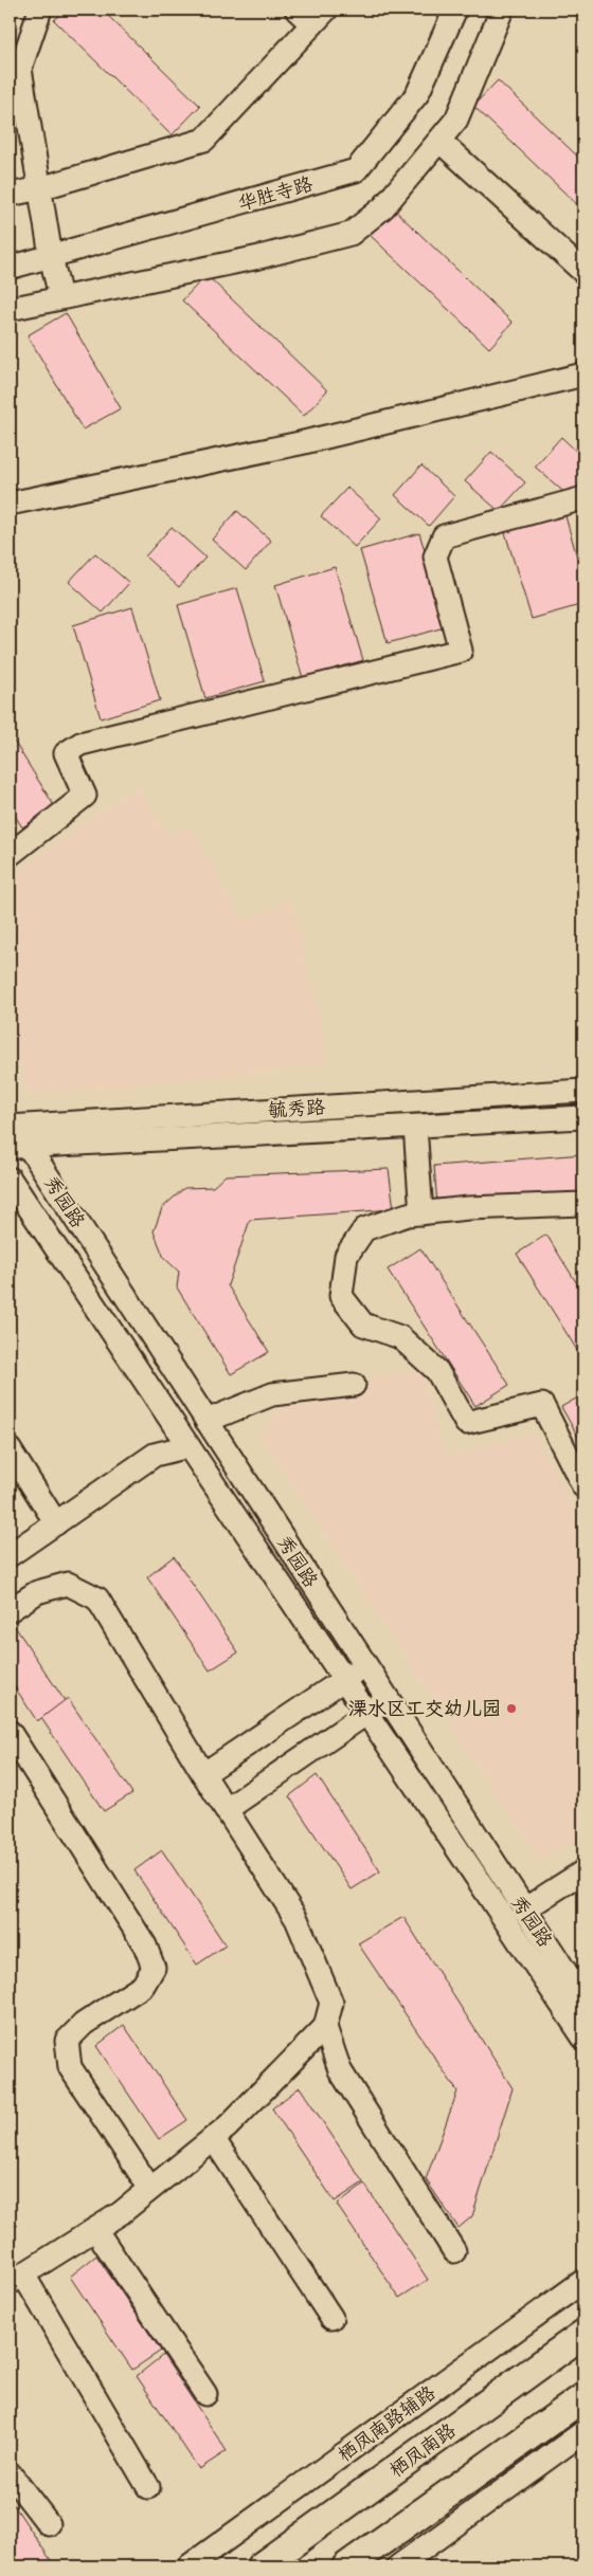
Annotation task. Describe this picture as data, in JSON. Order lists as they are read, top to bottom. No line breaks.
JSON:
{"streets":{"main road":["栖凤南路"],"street":["华胜寺路","毓秀路","秀园路","栖凤南路辅路"]},"crossings":[["毓秀路","秀园路"]],"places":["溧水区工交幼儿园"]}
